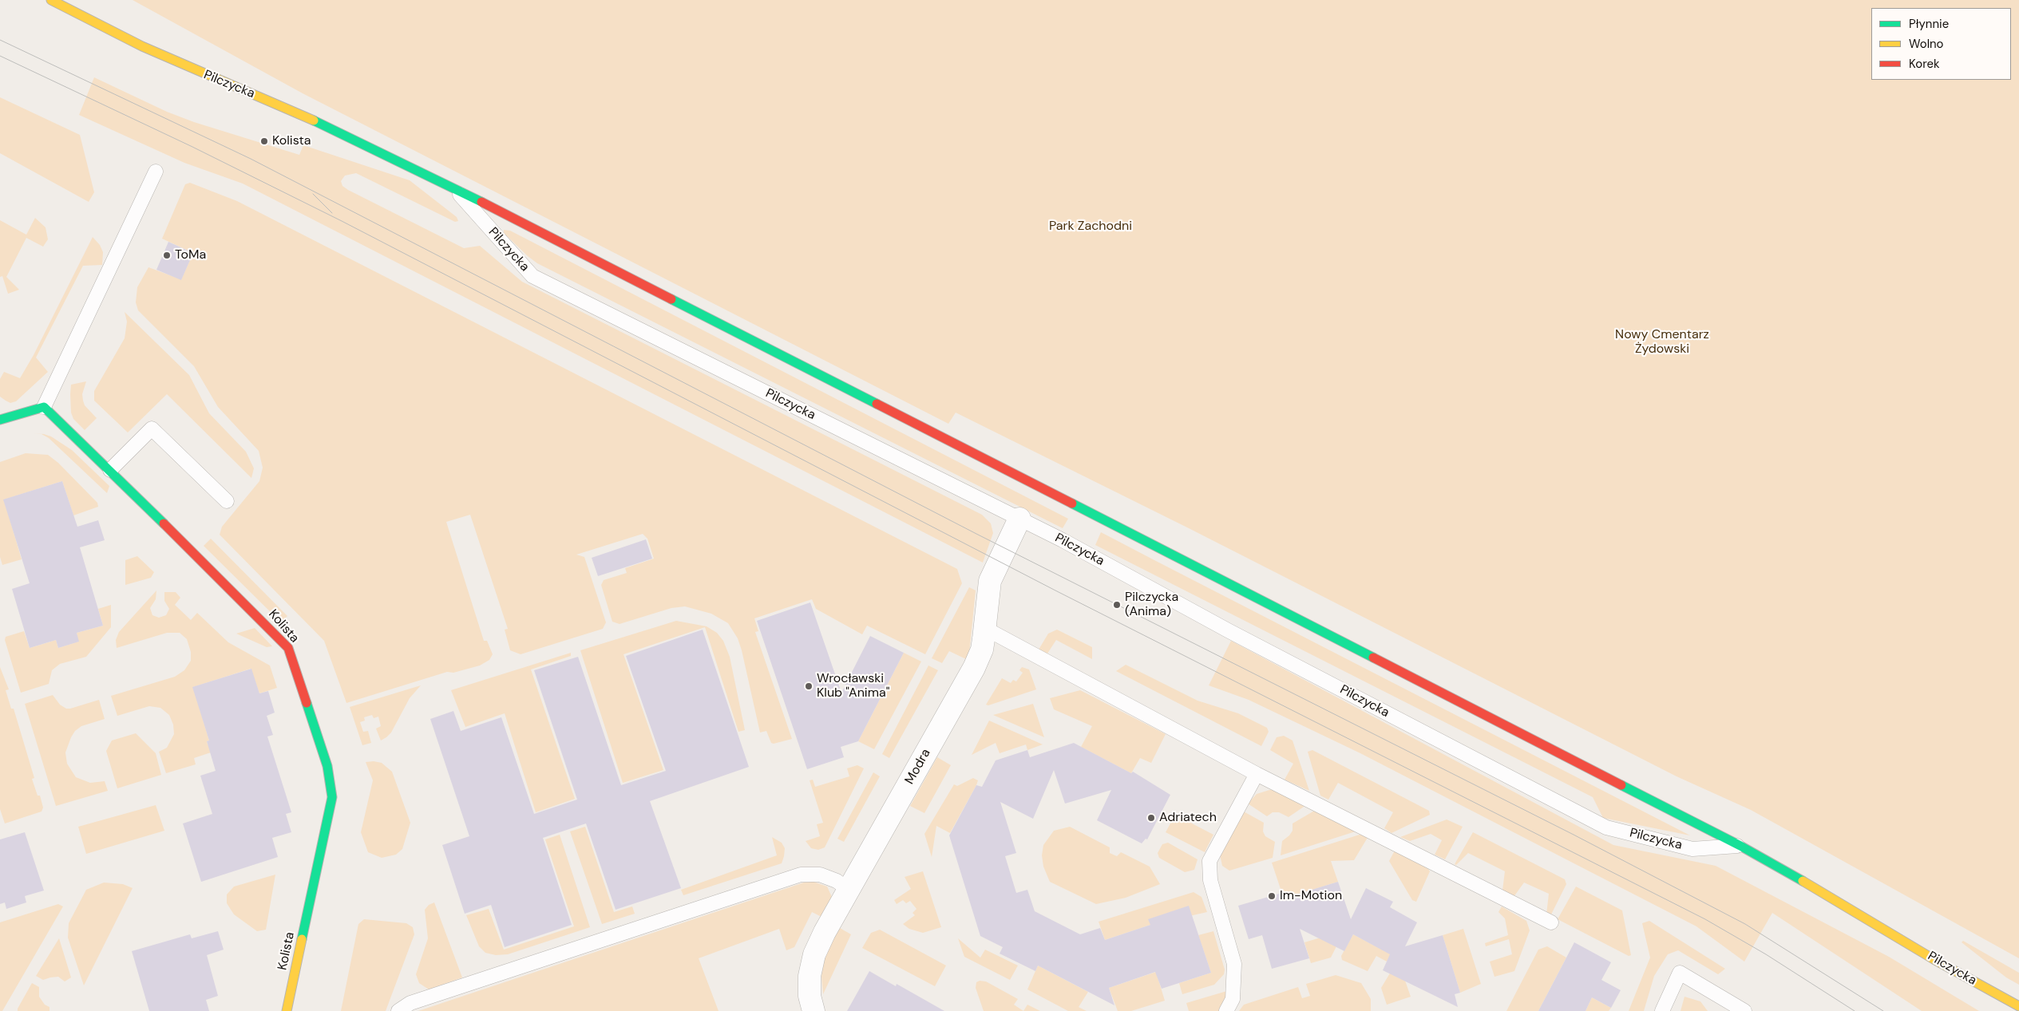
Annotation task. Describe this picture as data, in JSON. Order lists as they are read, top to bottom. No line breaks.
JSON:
{"streets":{"street":["Pilczycka","Kolista","Modra"]},"crossings":[["Pilczycka","Modra"]],"parks":["Park Zachodni","Nowy Cmentarz Żydowski"],"places":["Kolista","ToMa","Pilczycka (Anima)","Wrocławski Klub \"Anima\"","Adriatech","Im-Motion"],"legend":["Płynnie","Wolno","Korek"]}
